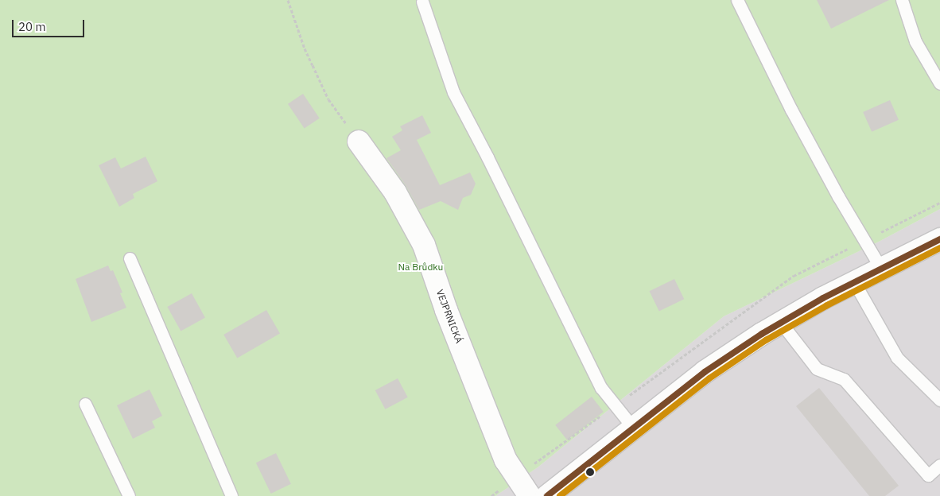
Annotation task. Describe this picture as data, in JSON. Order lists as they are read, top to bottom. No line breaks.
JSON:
{"streets":{"main road":["VEJPRNICKÁ"]},"parks":["Na Brůdku"],"scale_bar":"20 m"}
